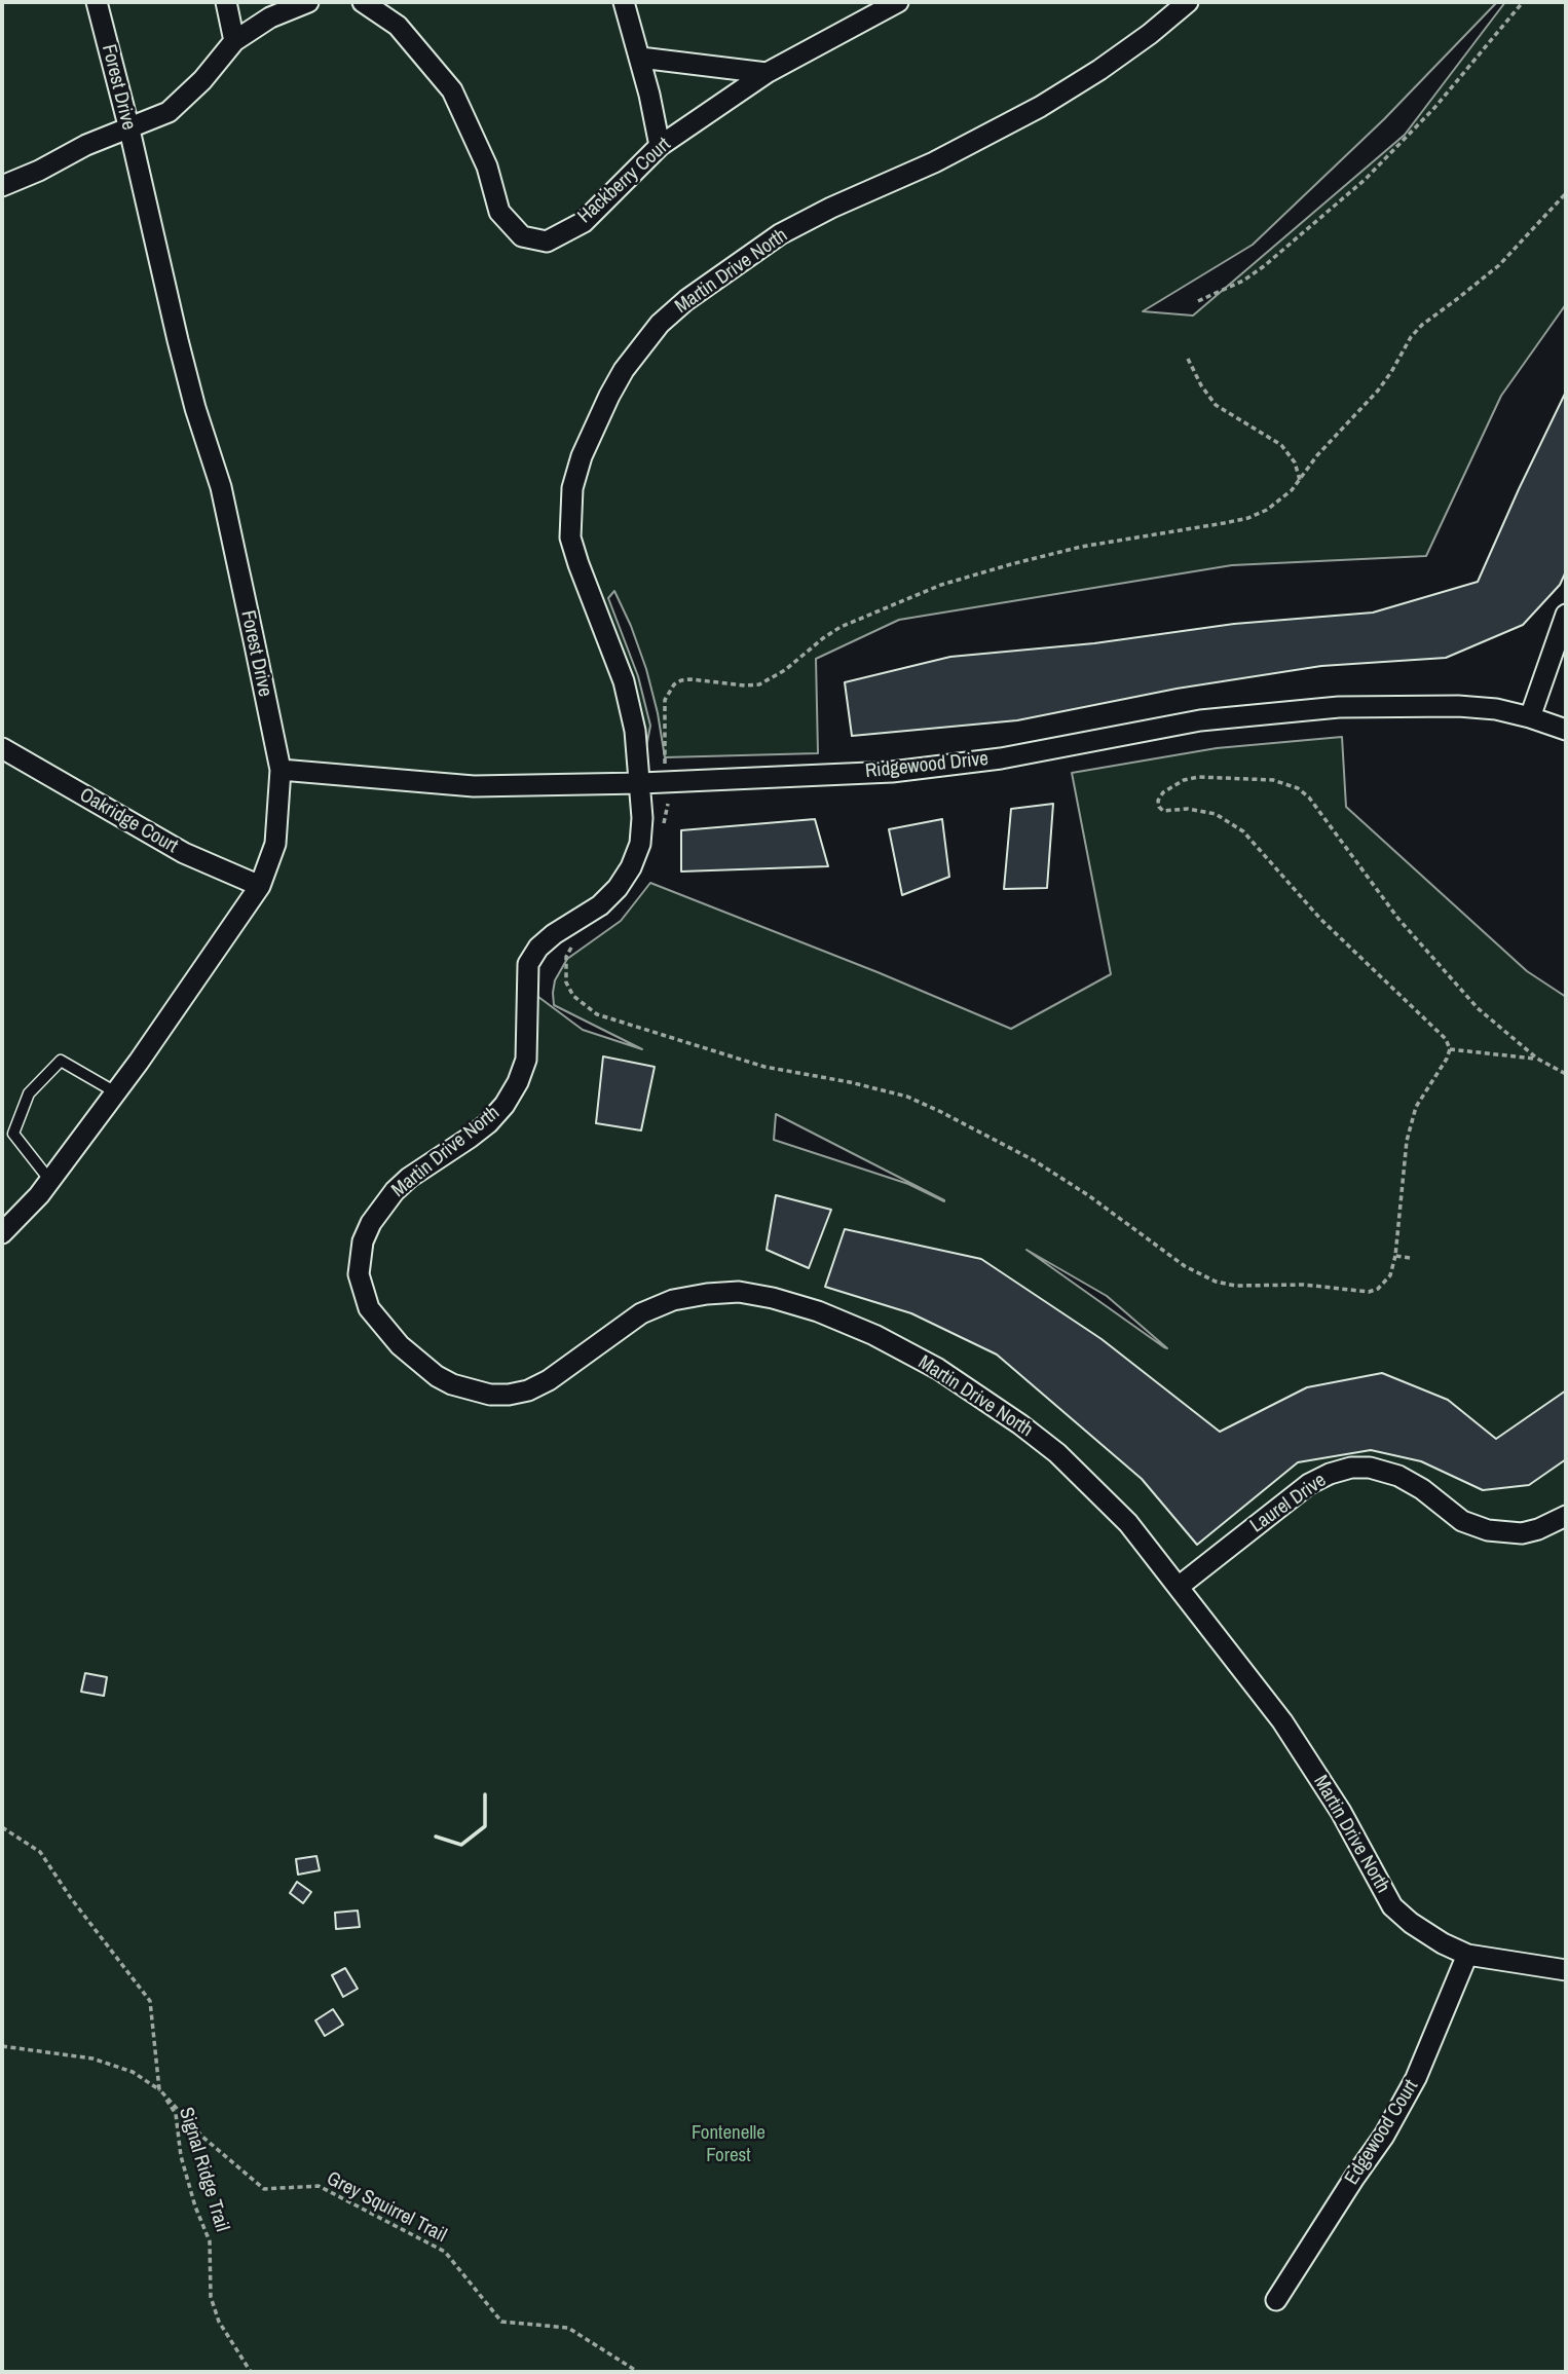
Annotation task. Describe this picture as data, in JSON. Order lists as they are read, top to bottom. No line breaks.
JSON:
{"streets":{"street":["Forest Drive","Hackberry Court","Martin Drive North","Ridgewood Drive","Oakridge Court","Laurel Drive","Edgewood Court"],"path":["Signal Ridge Trail","Grey Squirrel Trail"]},"crossings":[["Forest Drive","Ridgewood Drive"],["Forest Drive","Oakridge Court"],["Martin Drive North","Ridgewood Drive"],["Martin Drive North","Laurel Drive"],["Martin Drive North","Edgewood Court"],["Signal Ridge Trail","Grey Squirrel Trail"]],"parks":["Fontenelle Forest"]}
